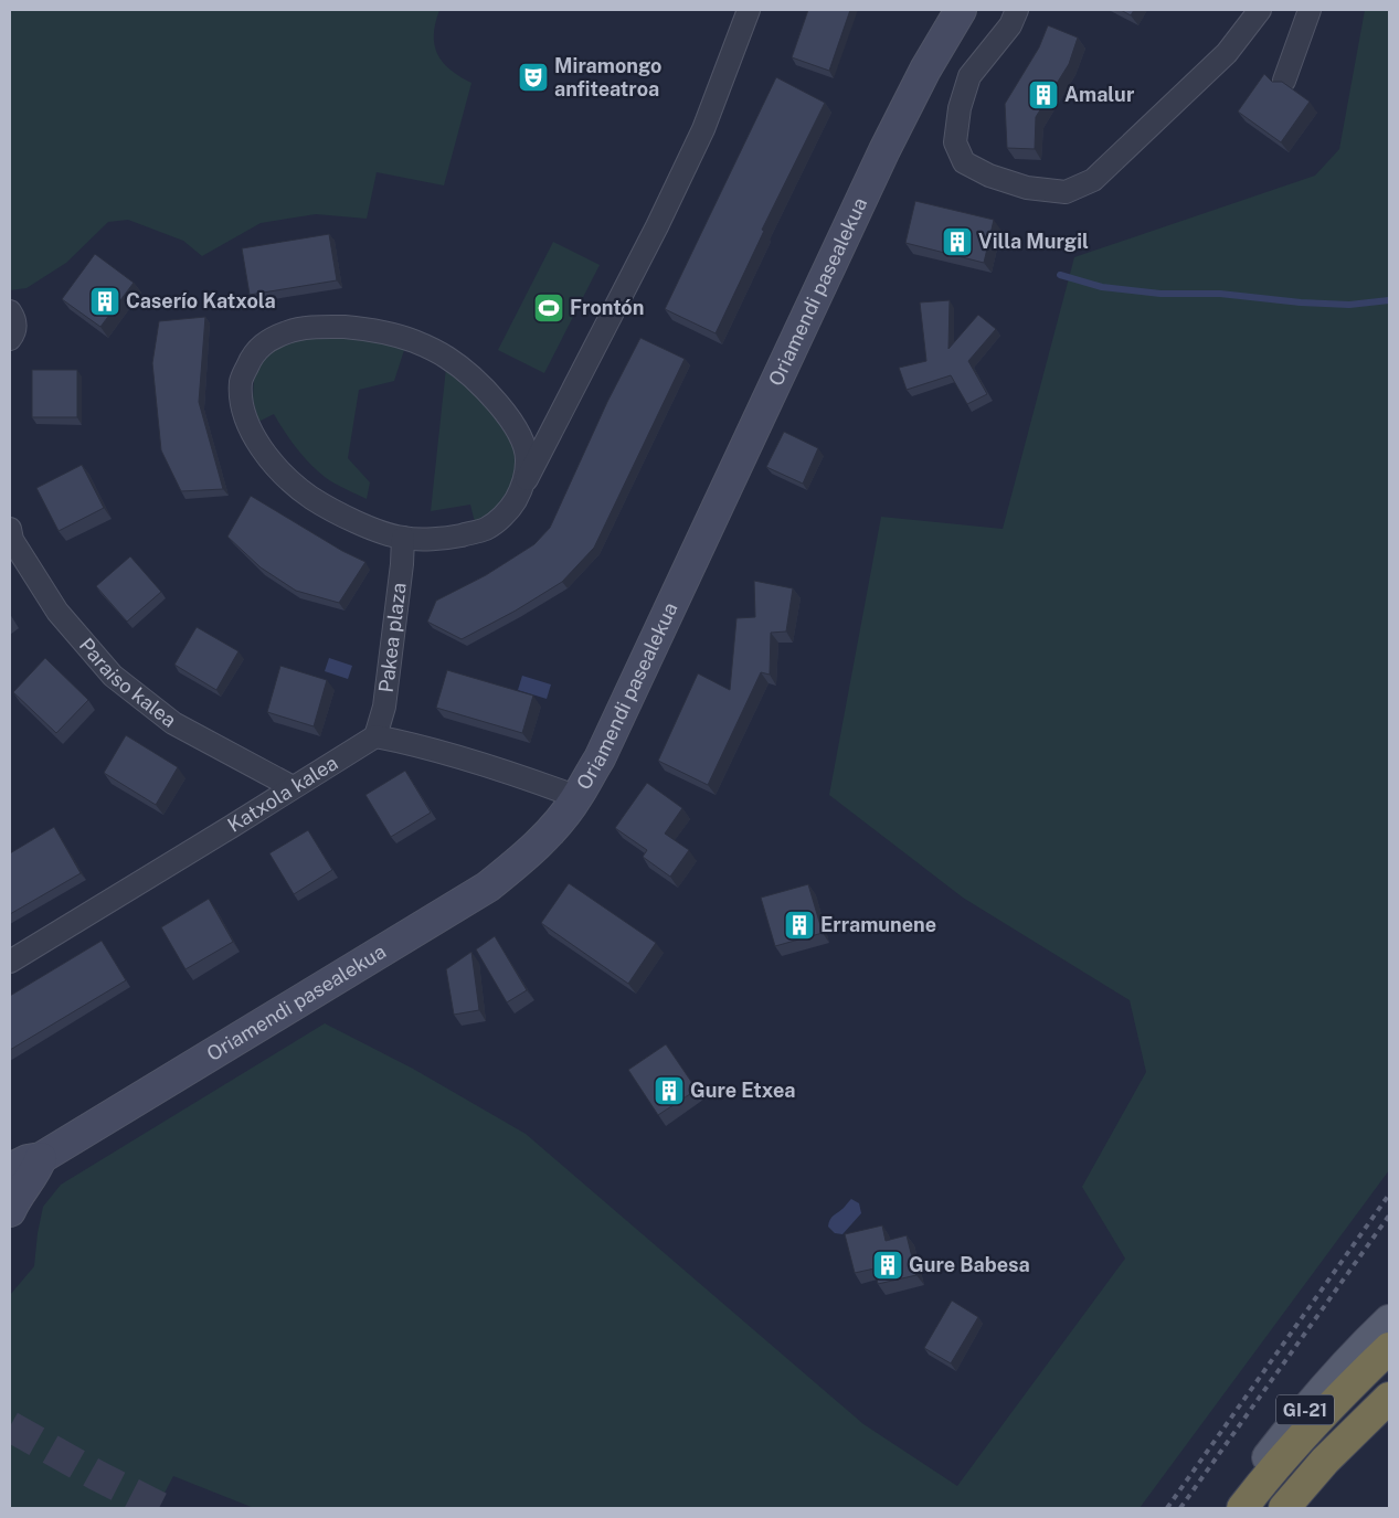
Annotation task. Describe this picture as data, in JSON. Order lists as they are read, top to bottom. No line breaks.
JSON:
{"streets":{"main road":["GI-21"],"street":["Oriamendi pasealekua","Pakea plaza","Paraiso kalea","Katxola kalea"]},"crossings":[["Pakea plaza","Katxola kalea"],["Paraiso kalea","Katxola kalea"]],"places":{"theatre":["Miramongo anfiteatroa"],"building":["Amalur","Villa Murgil","Caserío Katxola","Erramunene","Gure Etxea","Gure Babesa"],"sports":["Frontón"]}}
